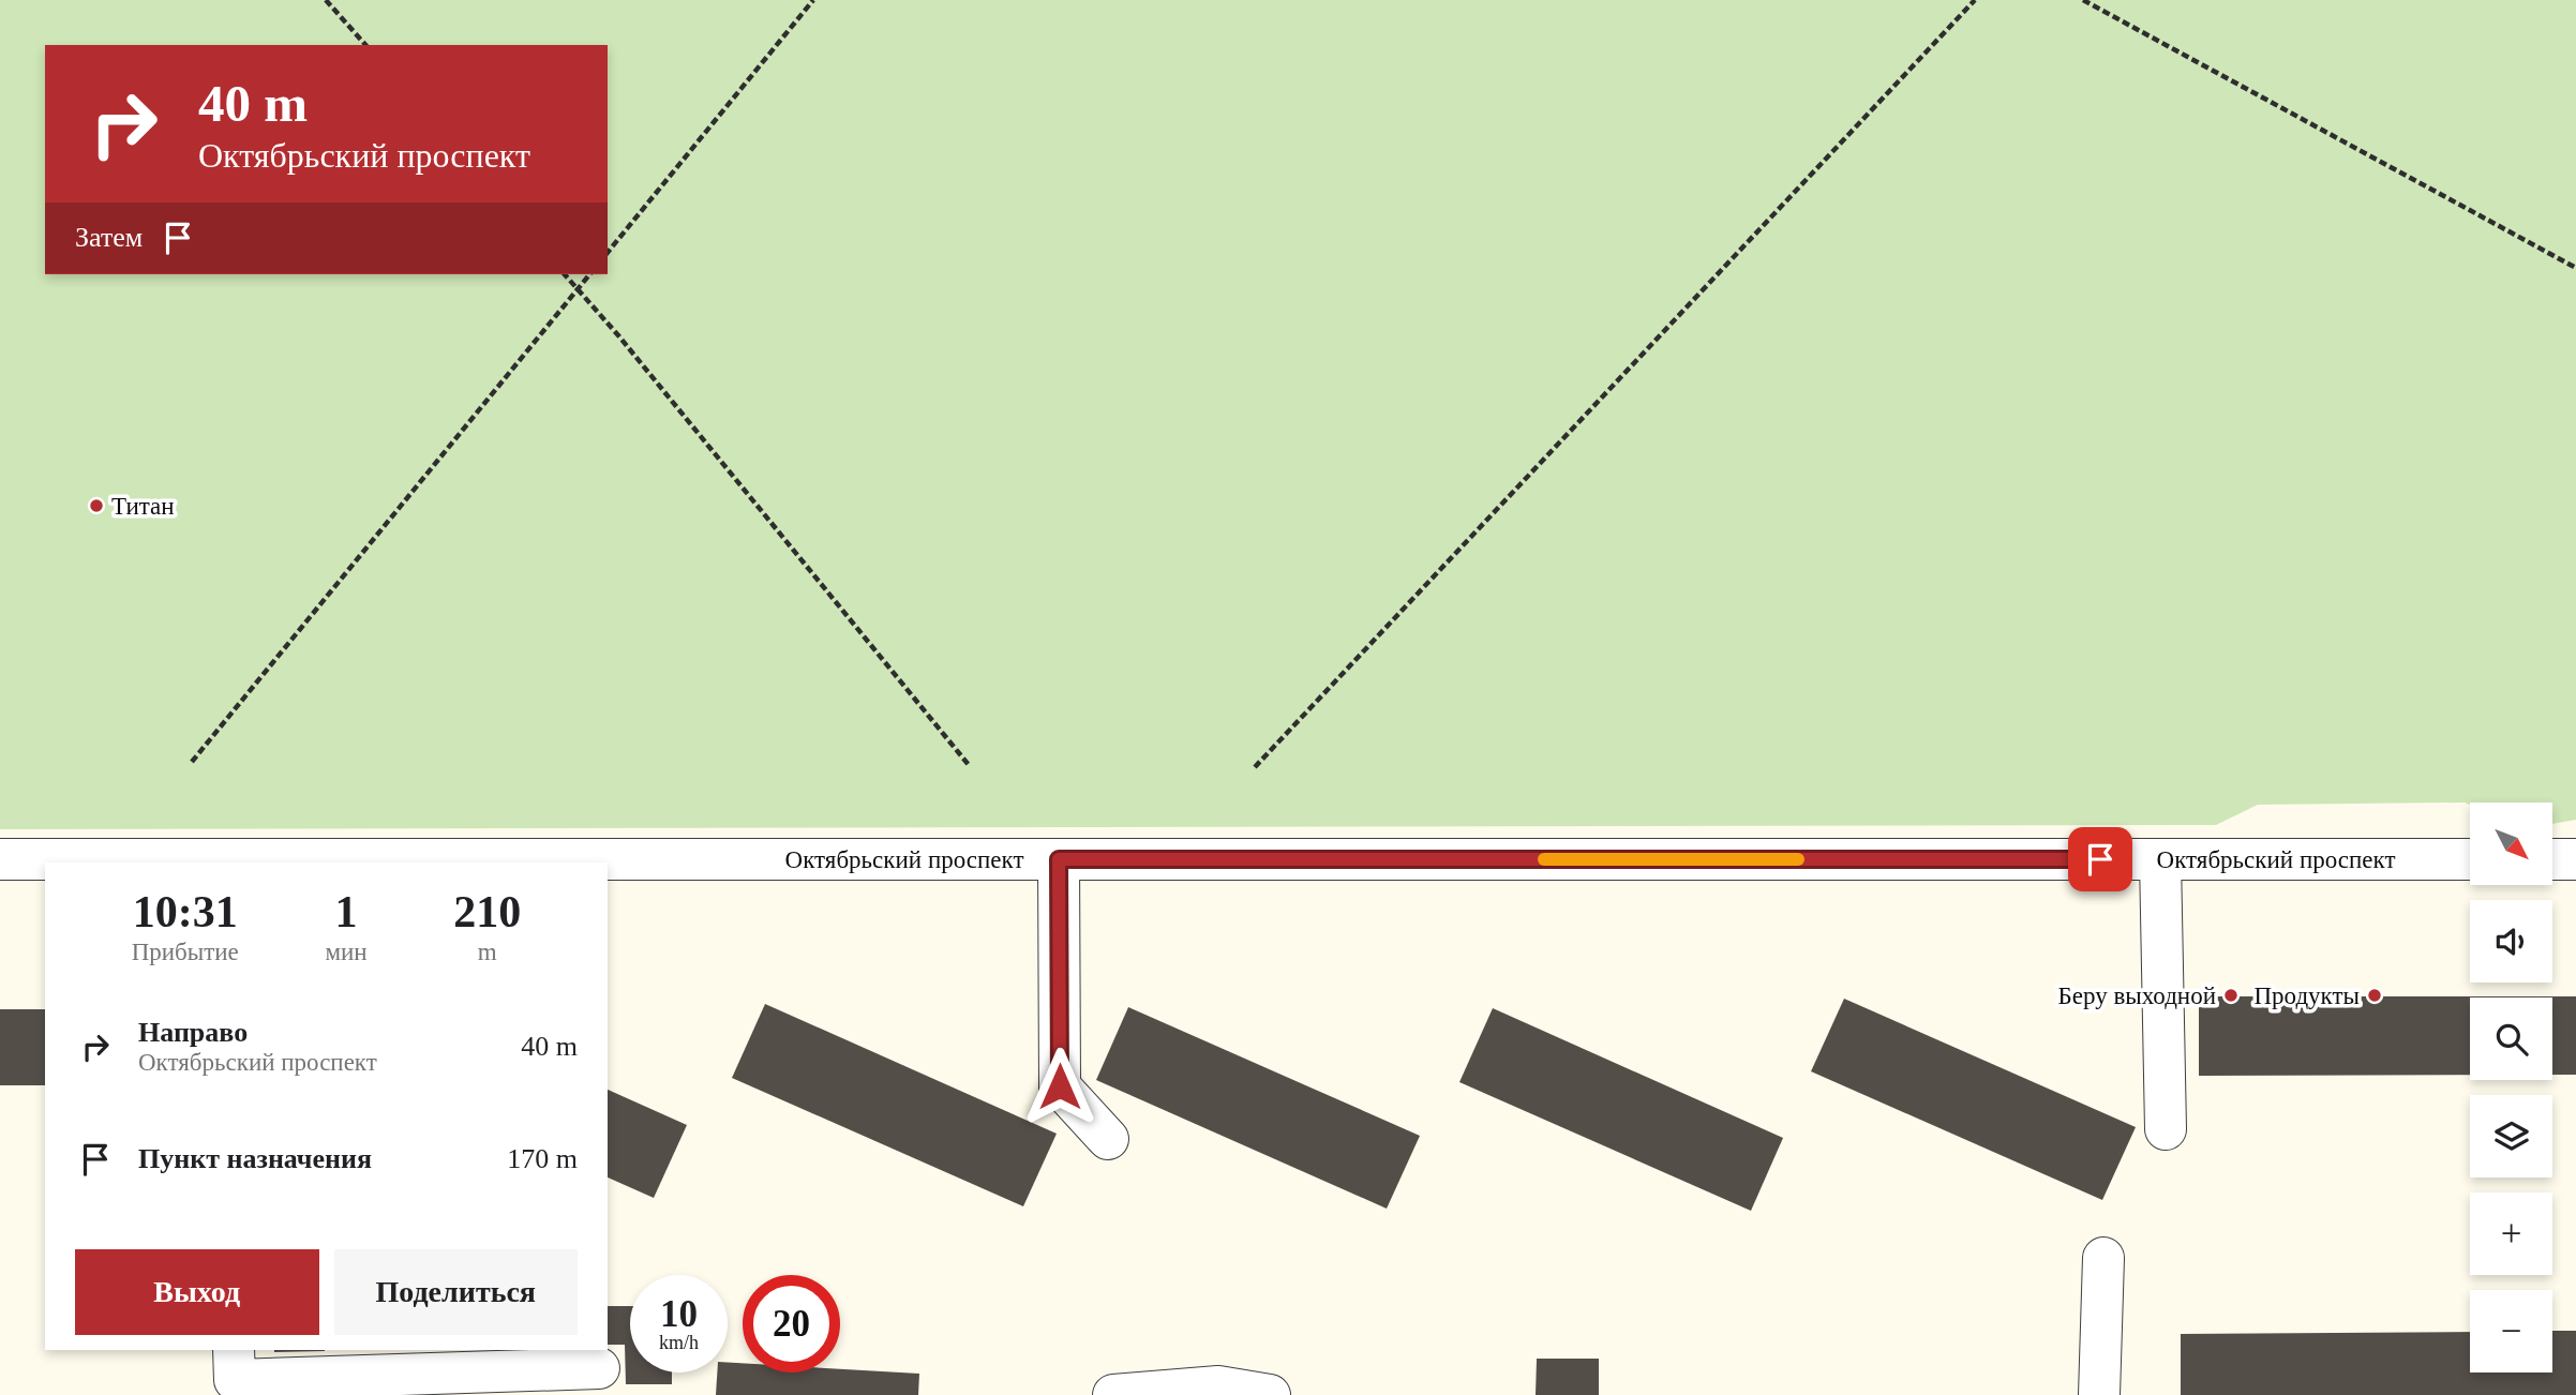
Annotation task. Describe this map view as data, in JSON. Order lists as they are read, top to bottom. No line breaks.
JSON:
{"streets":{"street":["Октябрьский проспект"]},"places":["Титан","Беру выходной","Продукты"],"north":"bottom right","page":{"turn":["40 m","Октябрьский проспект"],"then":"Затем","map_buttons":["+","−"],"eta":["10:31","Прибытие","1","мин","210","m"],"list":[{"name":"Направо","note":"Октябрьский проспект","value":"40 m"},{"name":"Пункт назначения","value":"170 m"}],"buttons":["Выход","Поделиться"],"speed":"10 km/h","limit":"20"}}
